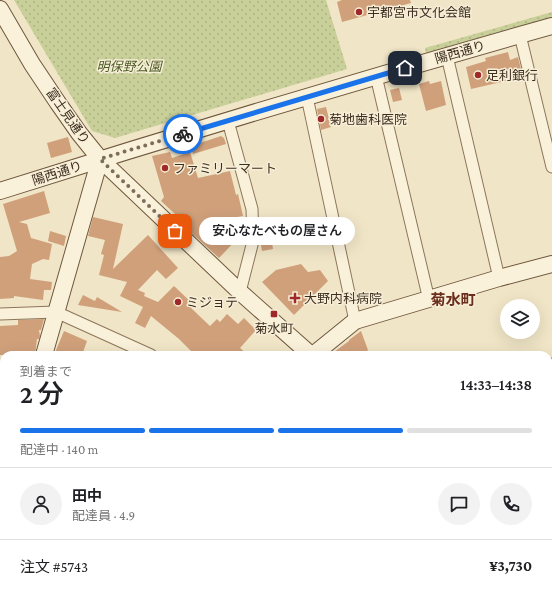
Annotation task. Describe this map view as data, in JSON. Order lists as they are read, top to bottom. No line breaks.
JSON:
{"streets":{"street":["陽西通り","富士見通り"]},"crossings":[["陽西通り","富士見通り"]],"districts":["菊水町"],"parks":["明保野公園"],"places":{"other":["宇都宮市文化会館","足利銀行","菊地歯科医院","ファミリーマート","安心なたべもの屋さん","ミジョテ"],"health":["大野内科病院"],"transit":["菊水町"]},"page":{"bubble":"安心なたべもの屋さん","heading":["2 分","到着まで","14:33–14:38"],"panel":["田中","配達員 · 4.9","注文 #5743","¥3,730"],"bar":"配達中 · 140 m"}}
